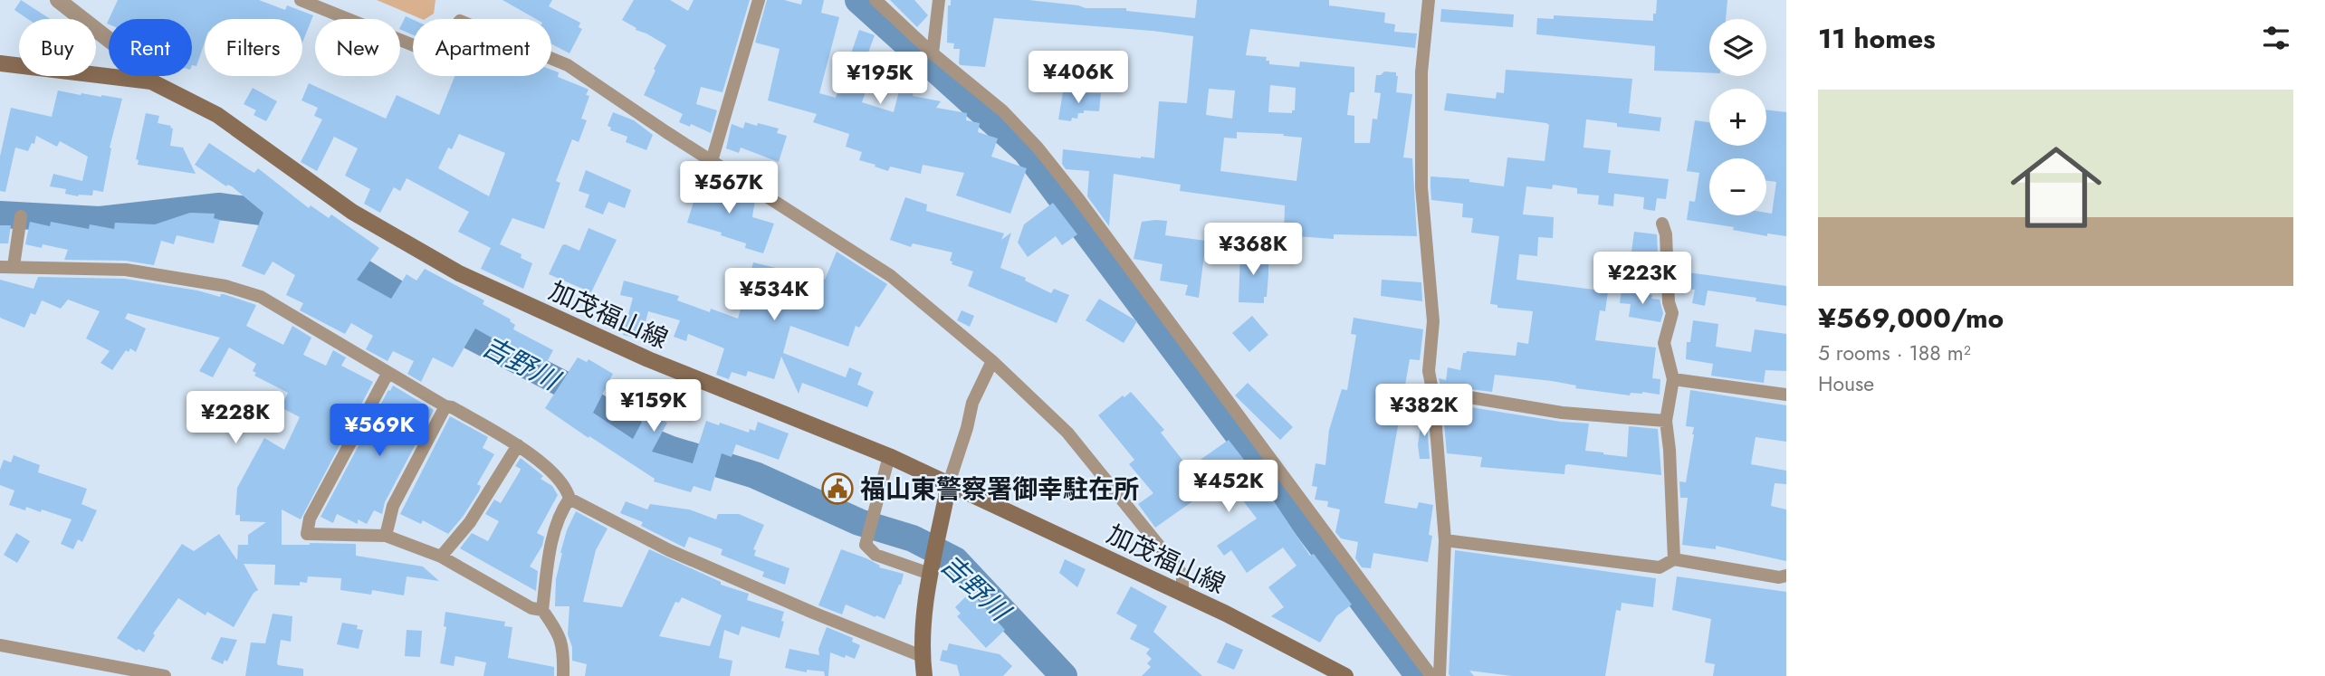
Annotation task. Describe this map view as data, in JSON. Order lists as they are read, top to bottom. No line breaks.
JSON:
{"streets":{"main road":["加茂福山線"]},"water":["吉野川"],"places":{"public building":["福山東警察署御幸駐在所"]},"page":{"heading":"11 homes","map_buttons":["+","−"],"chip":["Buy","Rent","Filters","New","Apartment"],"price":["¥406K","¥195K","¥567K","¥368K","¥223K","¥534K","¥159K","¥382K","¥228K","¥569K","¥452K"],"list":[{"name":"¥569,000/mo","note":"5 rooms · 188 m² · House"}]}}
